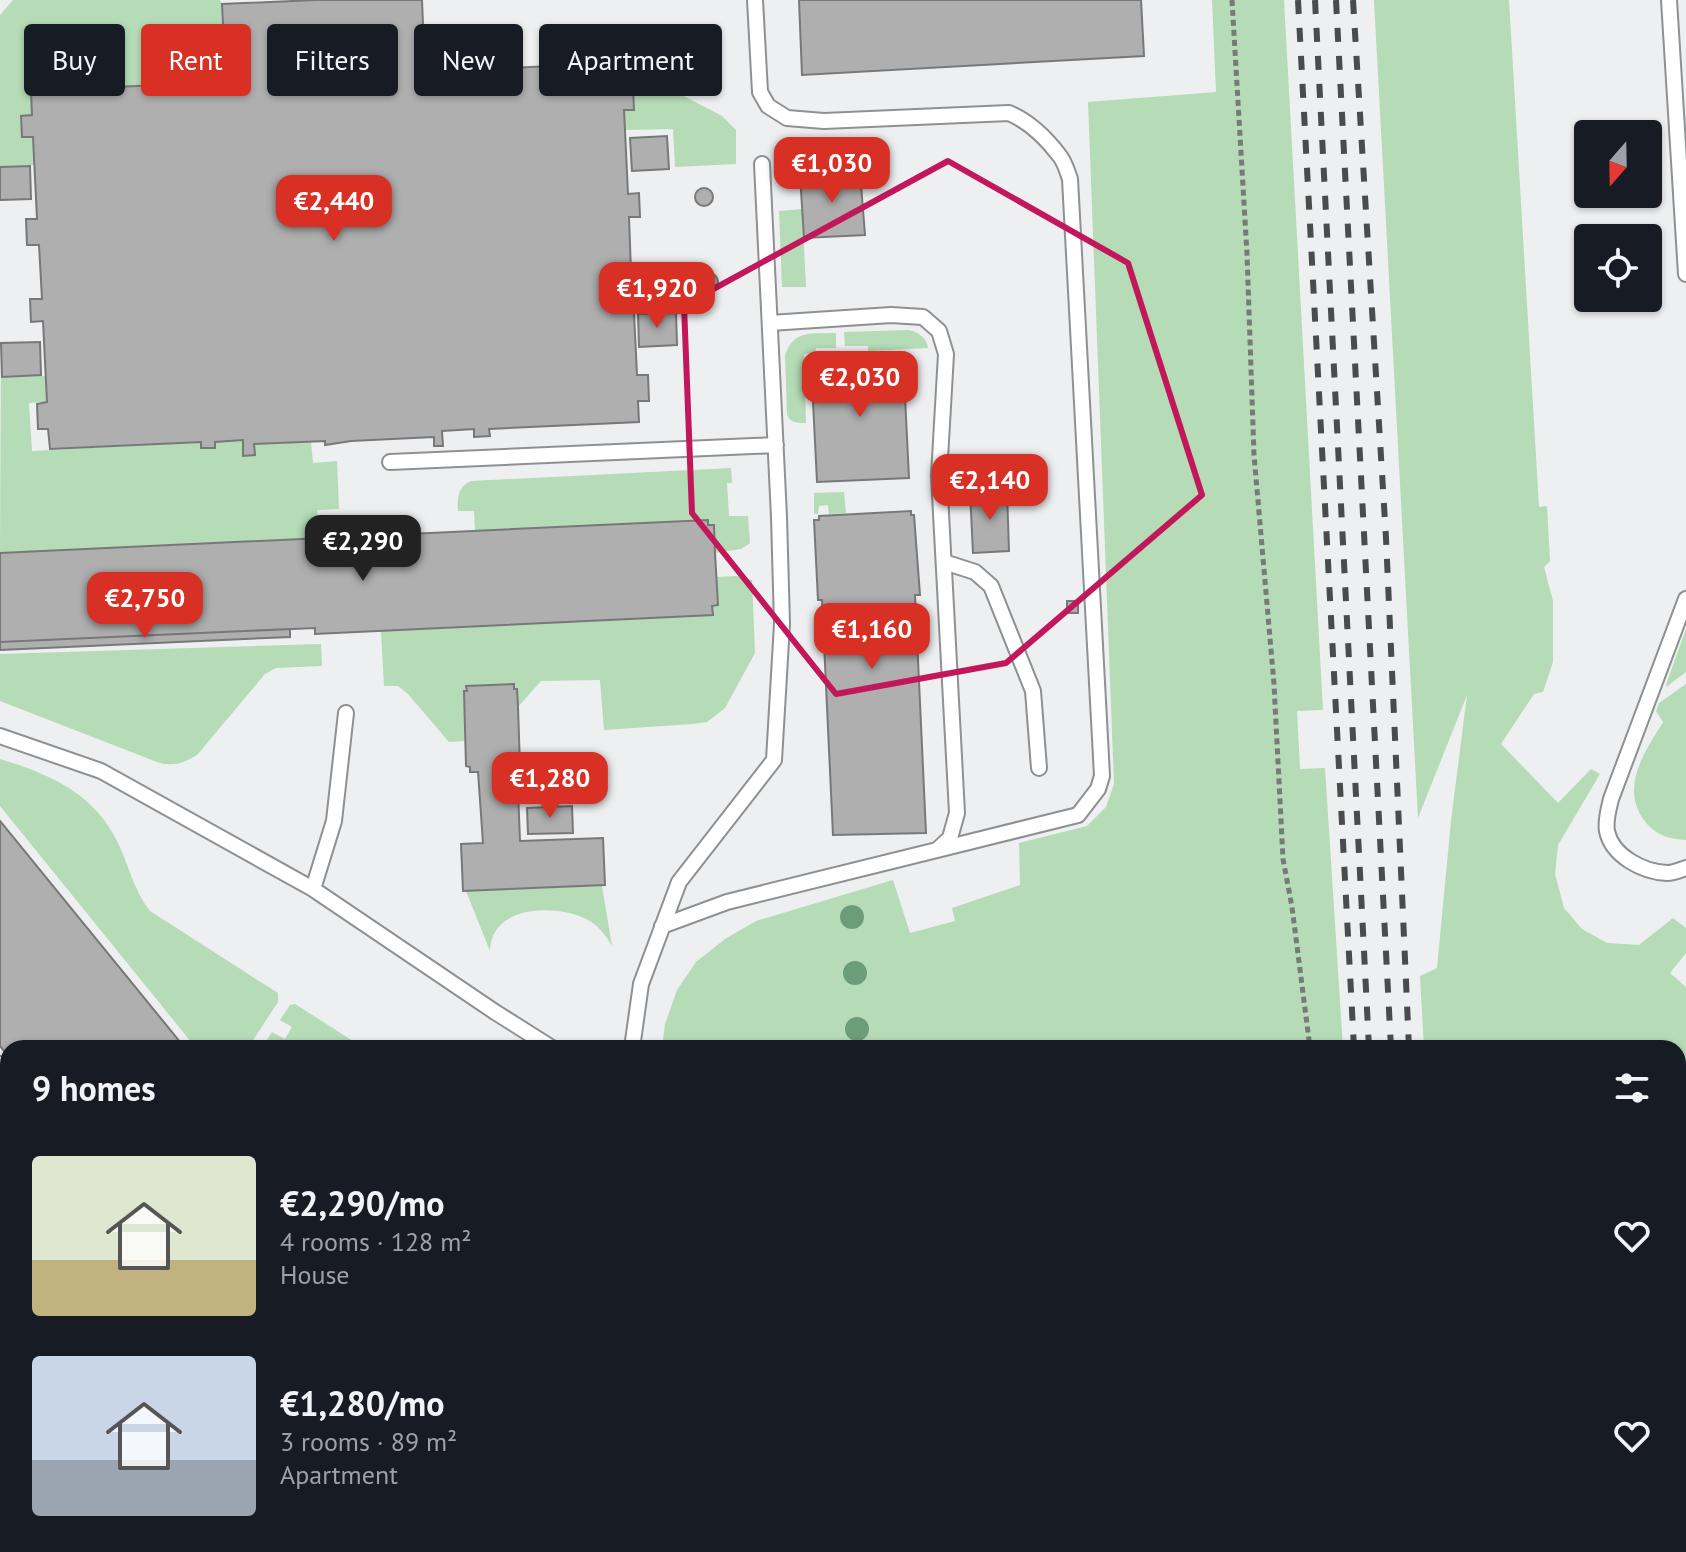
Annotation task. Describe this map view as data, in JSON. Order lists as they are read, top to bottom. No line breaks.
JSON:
{"north":"bottom","page":{"chip":["Buy","Rent","Filters","New","Apartment"],"price":["€1,030","€2,440","€1,920","€2,030","€2,140","€2,290","€2,750","€1,160","€1,280"],"heading":"9 homes","list":[{"name":"€2,290/mo","note":"4 rooms · 128 m² · House"},{"name":"€1,280/mo","note":"3 rooms · 89 m² · Apartment"}]}}
